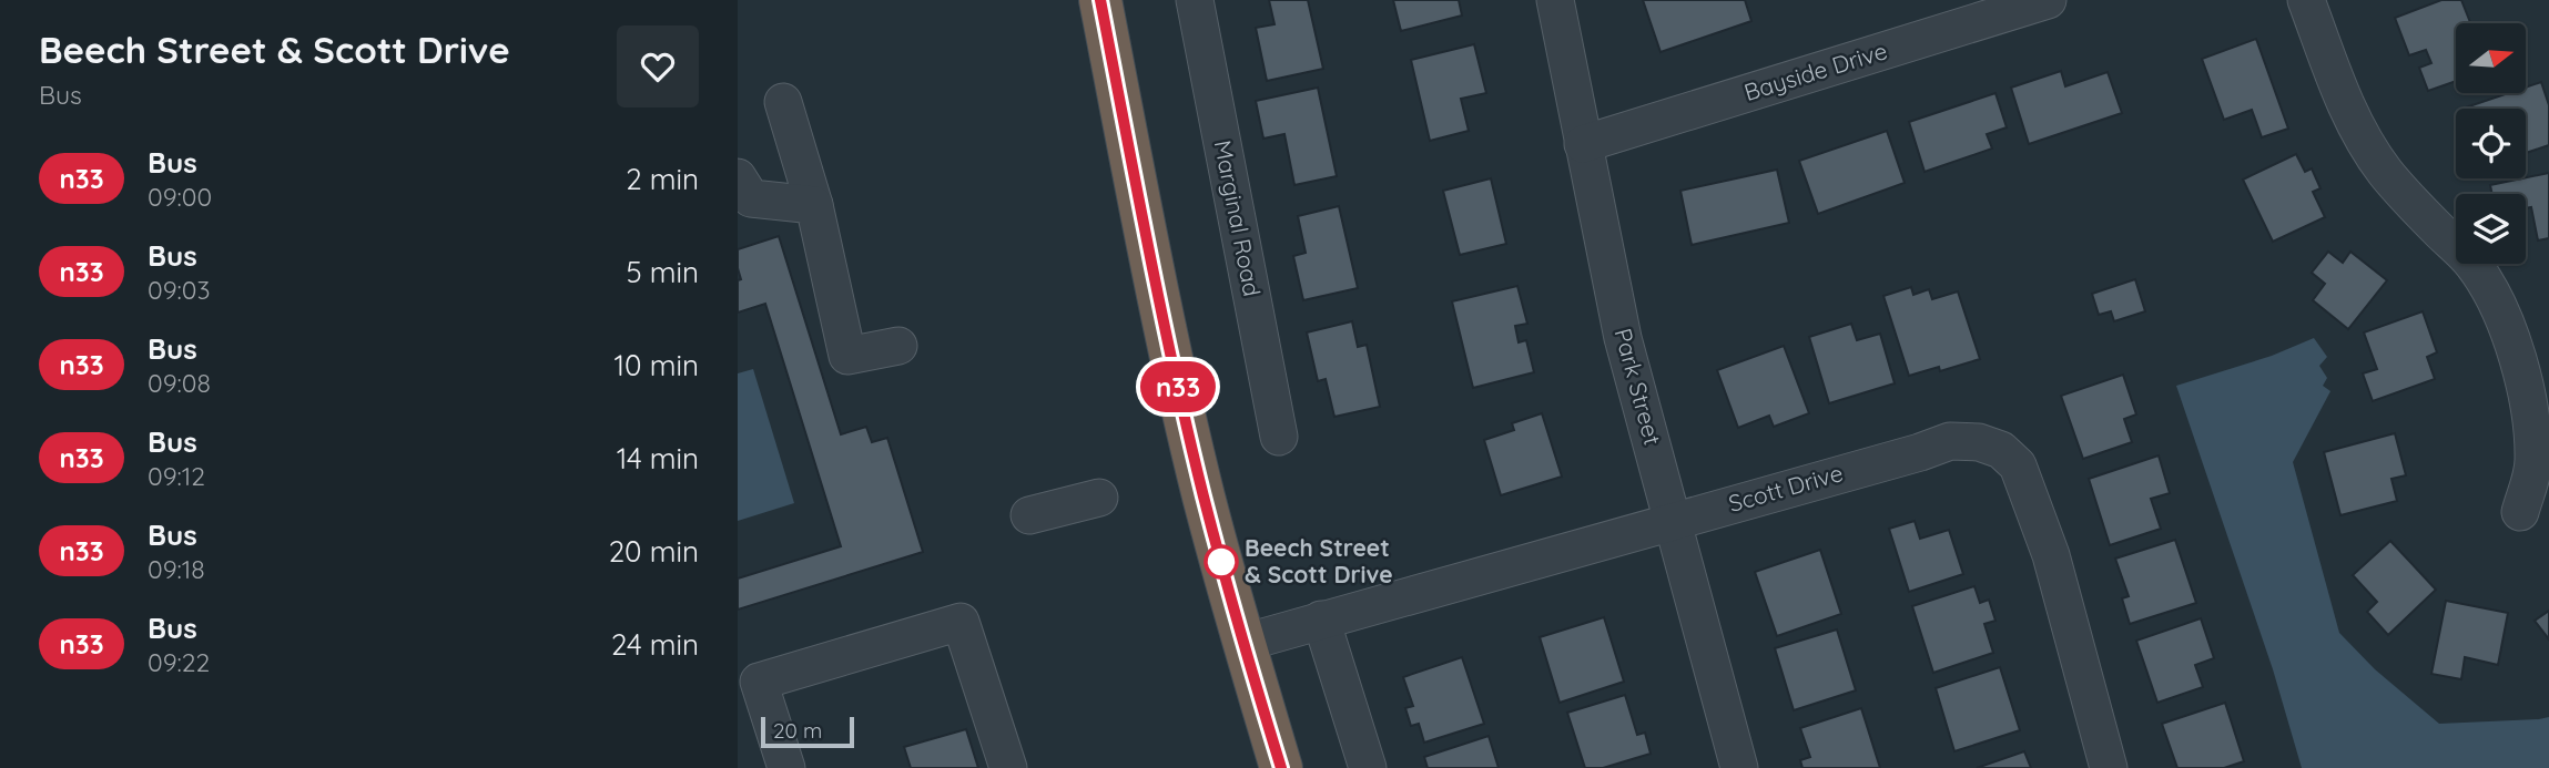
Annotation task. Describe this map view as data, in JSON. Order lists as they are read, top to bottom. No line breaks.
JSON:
{"streets":{"street":["Bayside Drive","Marginal Road","Park Street","Scott Drive"]},"crossings":[["Bayside Drive","Park Street"],["Park Street","Scott Drive"]],"places":["Beech Street & Scott Drive"],"lines":["bus line n33"],"scale_bar":"20 m","north":"right","page":{"heading":["Beech Street & Scott Drive","Bus"],"on_map":"n33","list":[{"mark":"n33","name":"Bus","note":"09:00","value":"2 min"},{"mark":"n33","name":"Bus","note":"09:03","value":"5 min"},{"mark":"n33","name":"Bus","note":"09:08","value":"10 min"},{"mark":"n33","name":"Bus","note":"09:12","value":"14 min"},{"mark":"n33","name":"Bus","note":"09:18","value":"20 min"},{"mark":"n33","name":"Bus","note":"09:22","value":"24 min"}],"scale":"20 m"}}
